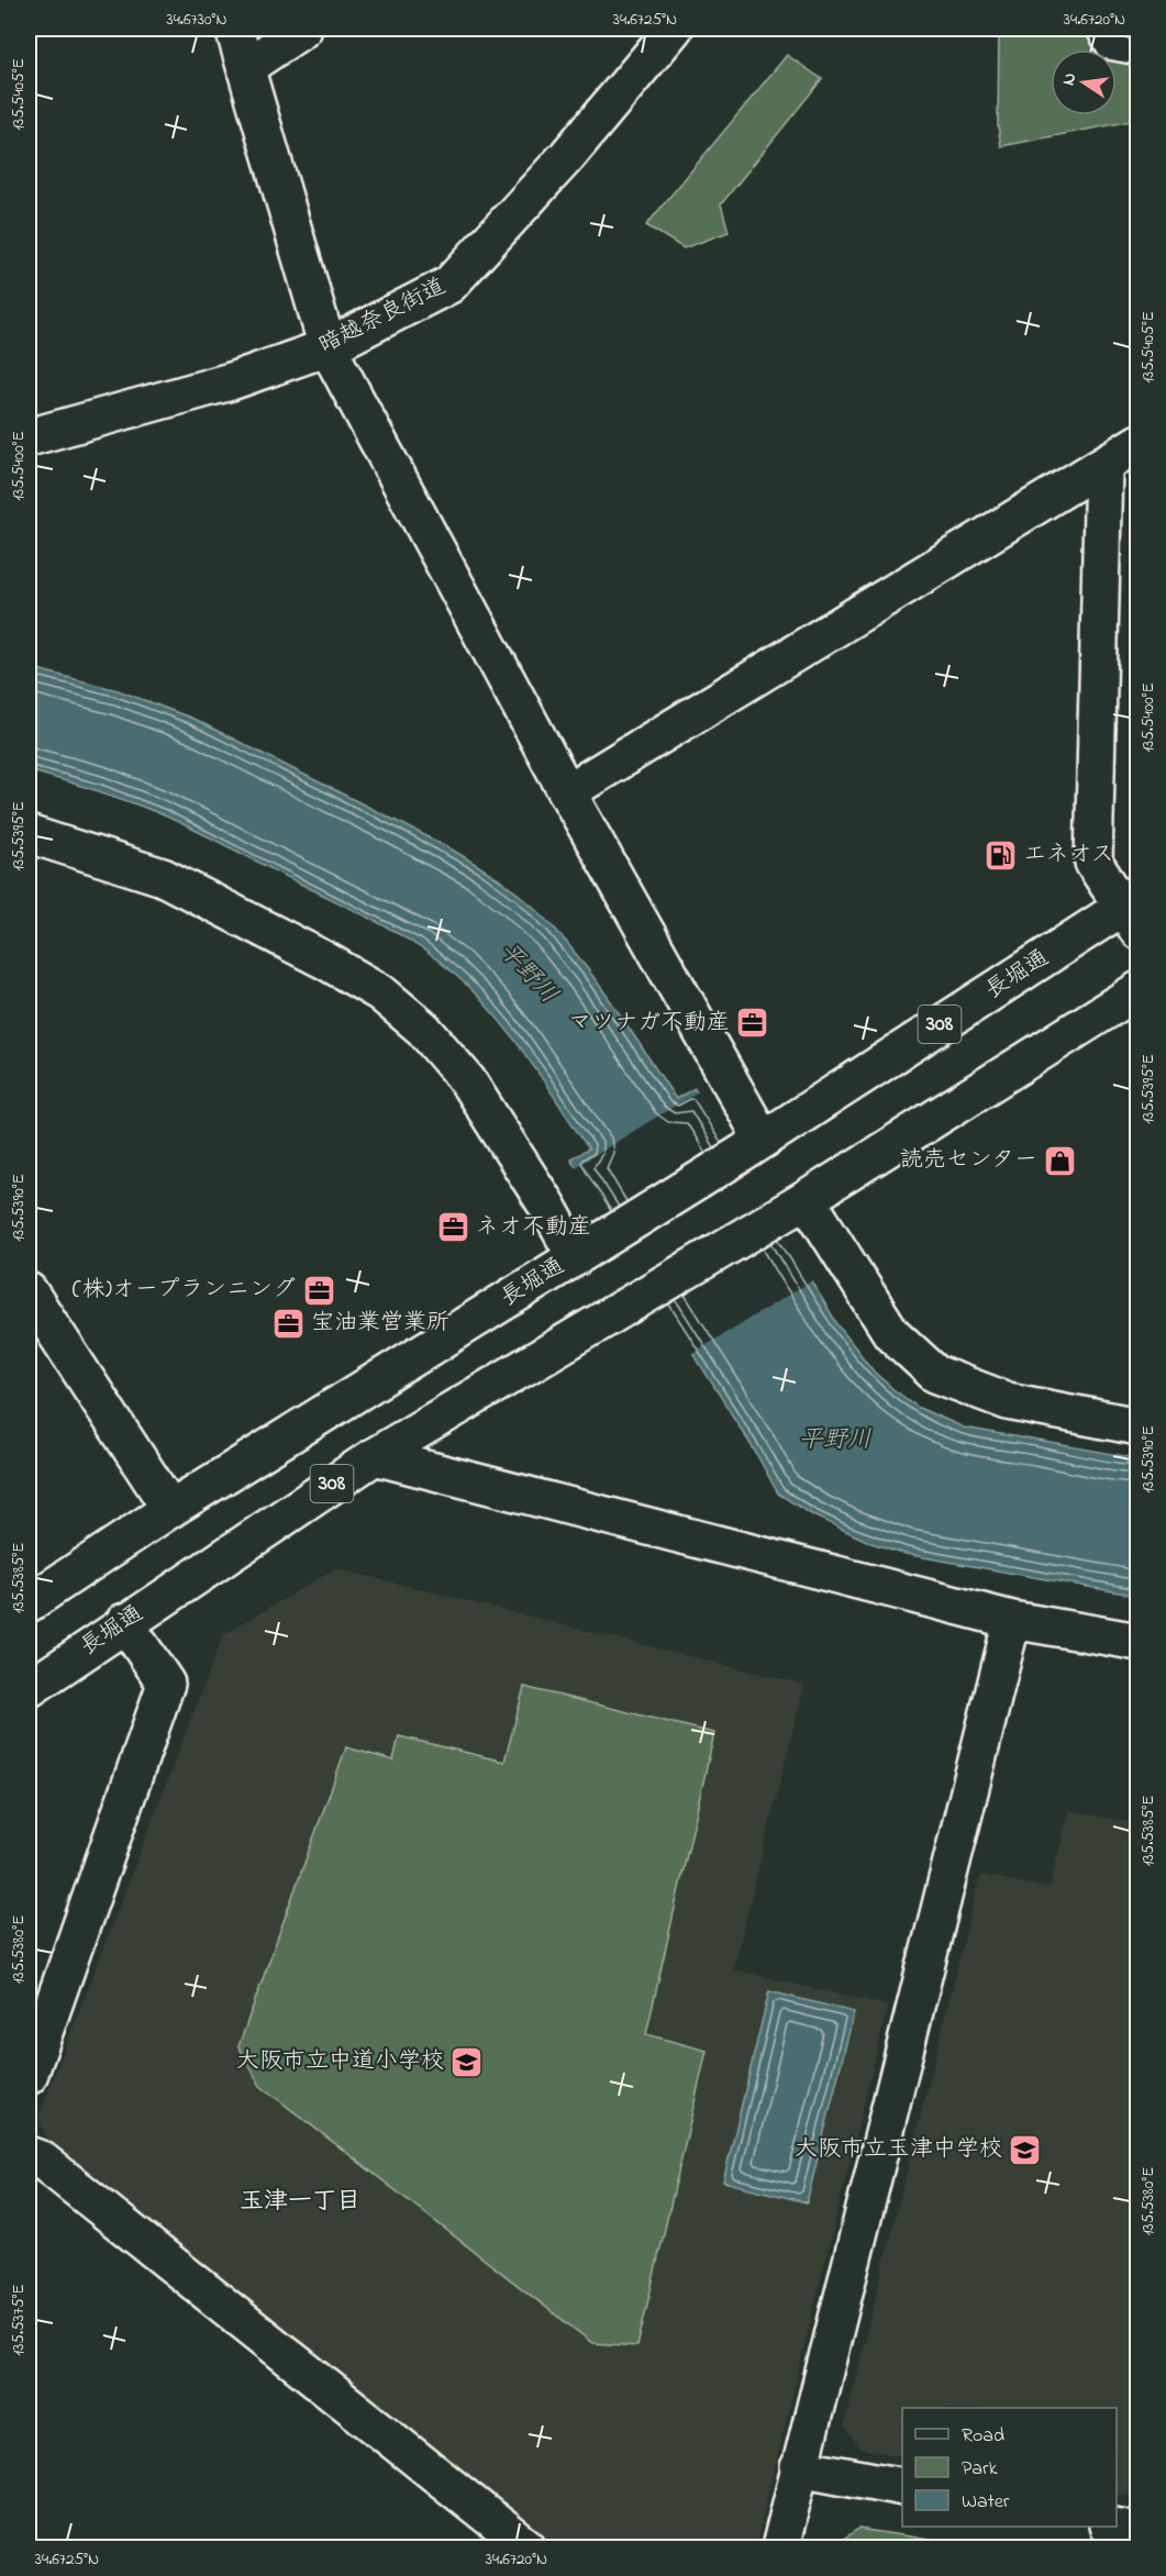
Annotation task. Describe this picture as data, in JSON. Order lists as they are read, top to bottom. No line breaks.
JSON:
{"streets":{"main road":["暗越奈良街道","長堀通","308"]},"districts":["玉津一丁目"],"water":["平野川"],"places":{"fuel station":["エネオス"],"office":["マツナガ不動産","ネオ不動産","(株)オープランニング","宝油業営業所"],"shop":["読売センター"],"school or university":["大阪市立中道小学校","大阪市立玉津中学校"]},"legend":["Road","Park","Water"],"north":"left","coordinates":["34.6730°N","34.6725°N","34.6720°N","135.5405°E","135.5400°E","135.5395°E","135.5390°E","135.5385°E","135.5380°E","135.5375°E"]}
